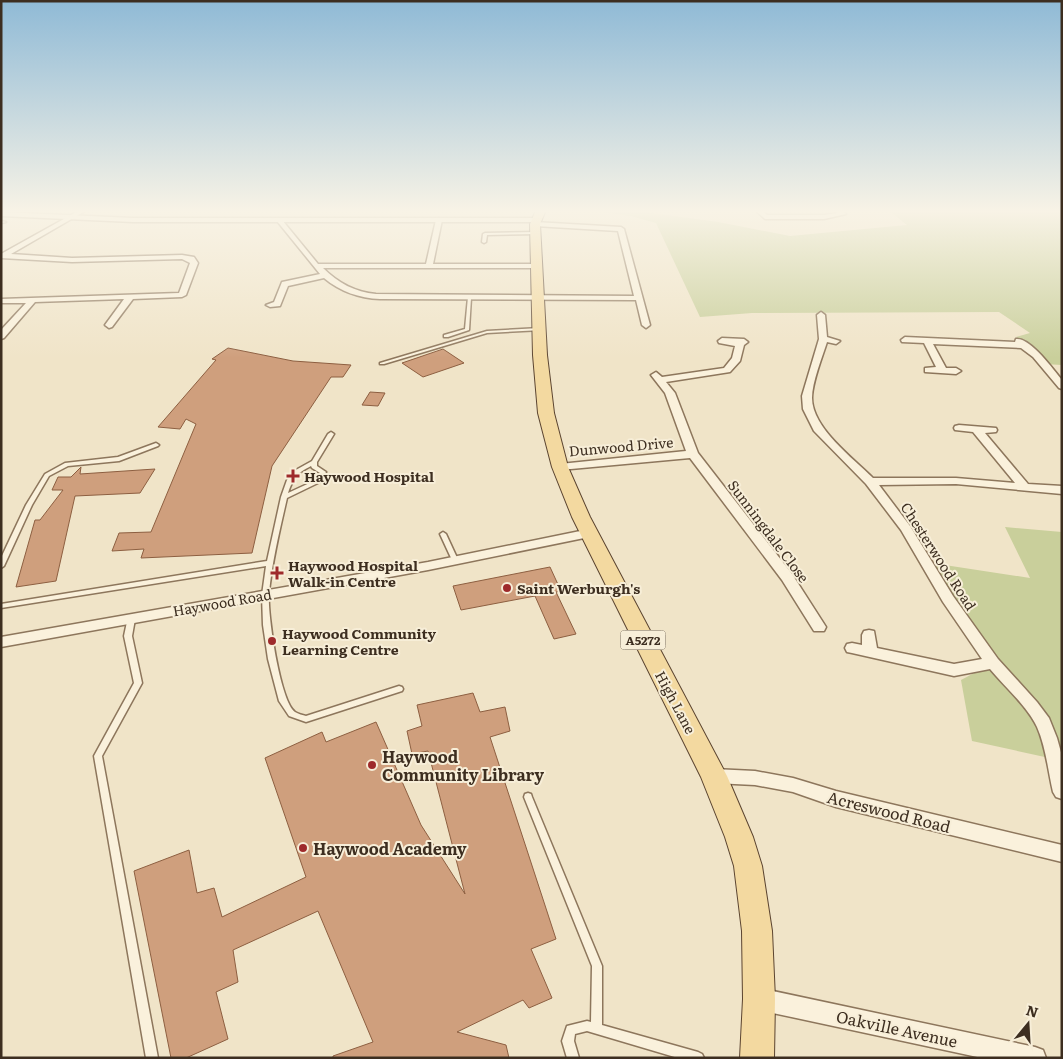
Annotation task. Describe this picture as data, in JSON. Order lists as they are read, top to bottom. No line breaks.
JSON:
{"streets":{"main road":["A5272","High Lane"],"street":["Dunwood Drive","Sunningdale Close","Chesterwood Road","Haywood Road","Acreswood Road","Oakville Avenue"]},"crossings":[["Dunwood Drive","Sunningdale Close"],["Dunwood Drive","High Lane"],["Haywood Road","High Lane"],["High Lane","Acreswood Road"],["High Lane","Oakville Avenue"]],"places":{"health":["Haywood Hospital","Haywood Hospital Walk-in Centre"],"other":["Saint Werburgh's","Haywood Community Learning Centre","Haywood Community Library","Haywood Academy"]},"north":"top"}
